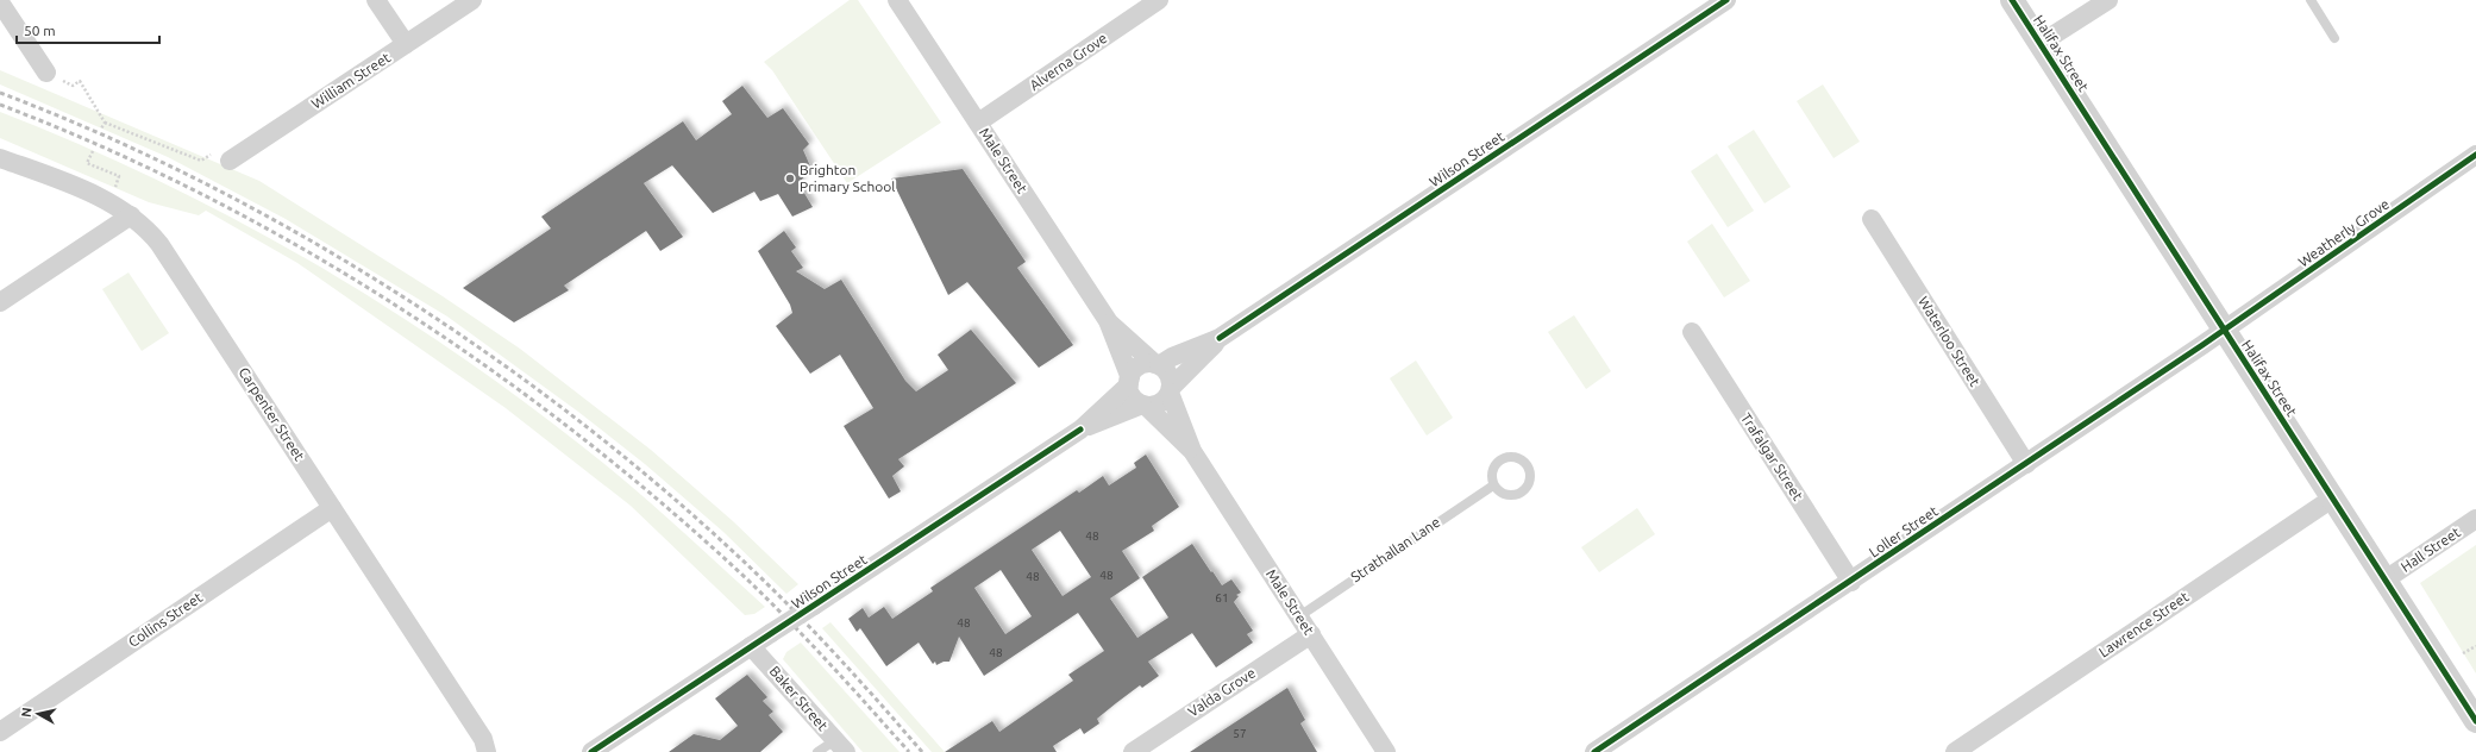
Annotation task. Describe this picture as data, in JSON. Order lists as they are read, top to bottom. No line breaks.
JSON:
{"streets":{"street":["Halifax Street","Alverna Grove","William Street","Wilson Street","Male Street","Weatherly Grove","Waterloo Street","Carpenter Street","Trafalgar Street","Loller Street","Hall Street","Collins Street","Lawrence Street","Valda Grove","Baker Street"],"lane":["Strathallan Lane"]},"crossings":[["Halifax Street","Weatherly Grove"],["Halifax Street","Loller Street"],["Halifax Street","Hall Street"],["Halifax Street","Lawrence Street"],["Alverna Grove","Male Street"],["Wilson Street","Male Street"],["Wilson Street","Baker Street"],["Male Street","Strathallan Lane"],["Male Street","Valda Grove"],["Weatherly Grove","Loller Street"],["Waterloo Street","Loller Street"],["Carpenter Street","Collins Street"],["Trafalgar Street","Loller Street"]],"places":["Brighton Primary School"],"house_numbers":["48","48","48","61","48","48","57"],"scale_bar":"50 m","north":"left"}
